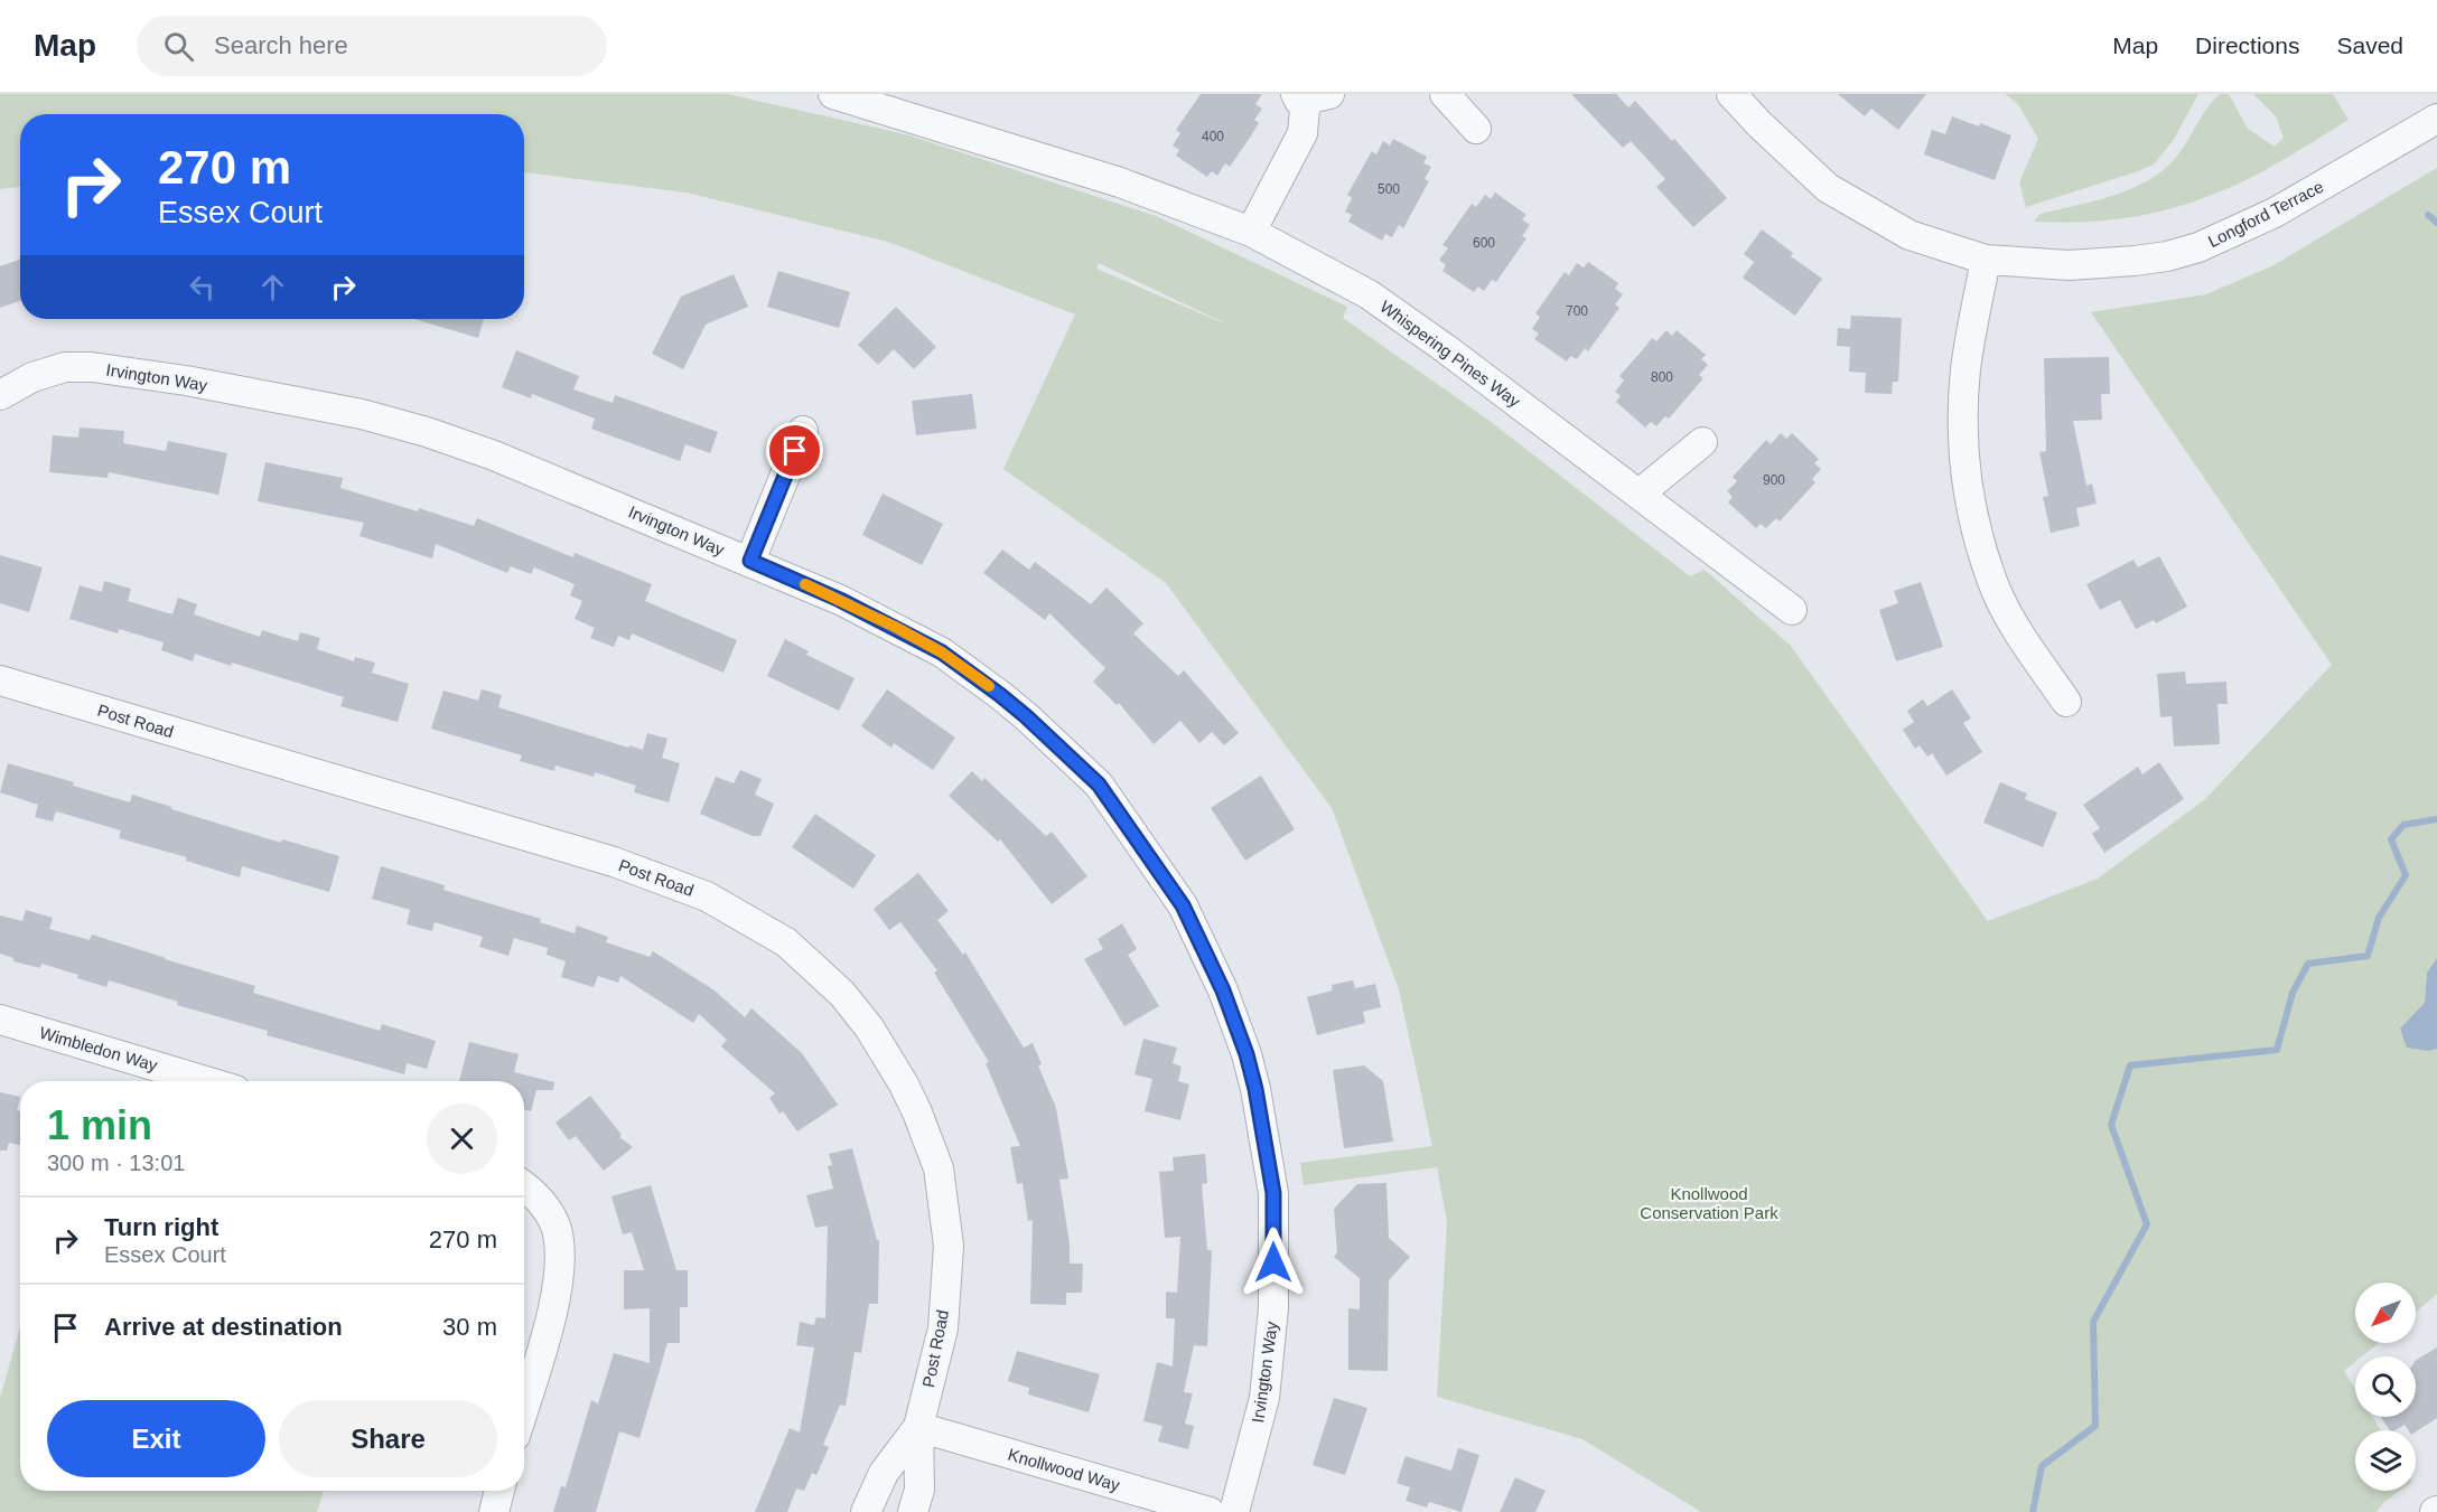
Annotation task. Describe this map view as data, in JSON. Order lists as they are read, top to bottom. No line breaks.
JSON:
{"streets":{"street":["Longford Terrace","Whispering Pines Way","Irvington Way","Post Road","Wimbledon Way","Knollwood Way"]},"crossings":[["Post Road","Knollwood Way"]],"parks":["Knollwood Conservation Park"],"house_numbers":["400","500","600","700","800","900"],"north":"bottom left","page":{"header":"Map","search":"Search here","nav":["Map","Directions","Saved"],"turn":["270 m","Essex Court"],"heading":["1 min","300 m · 13:01"],"list":[{"name":"Turn right","note":"Essex Court","value":"270 m"},{"name":"Arrive at destination","value":"30 m"}],"buttons":["Exit","Share"]}}
